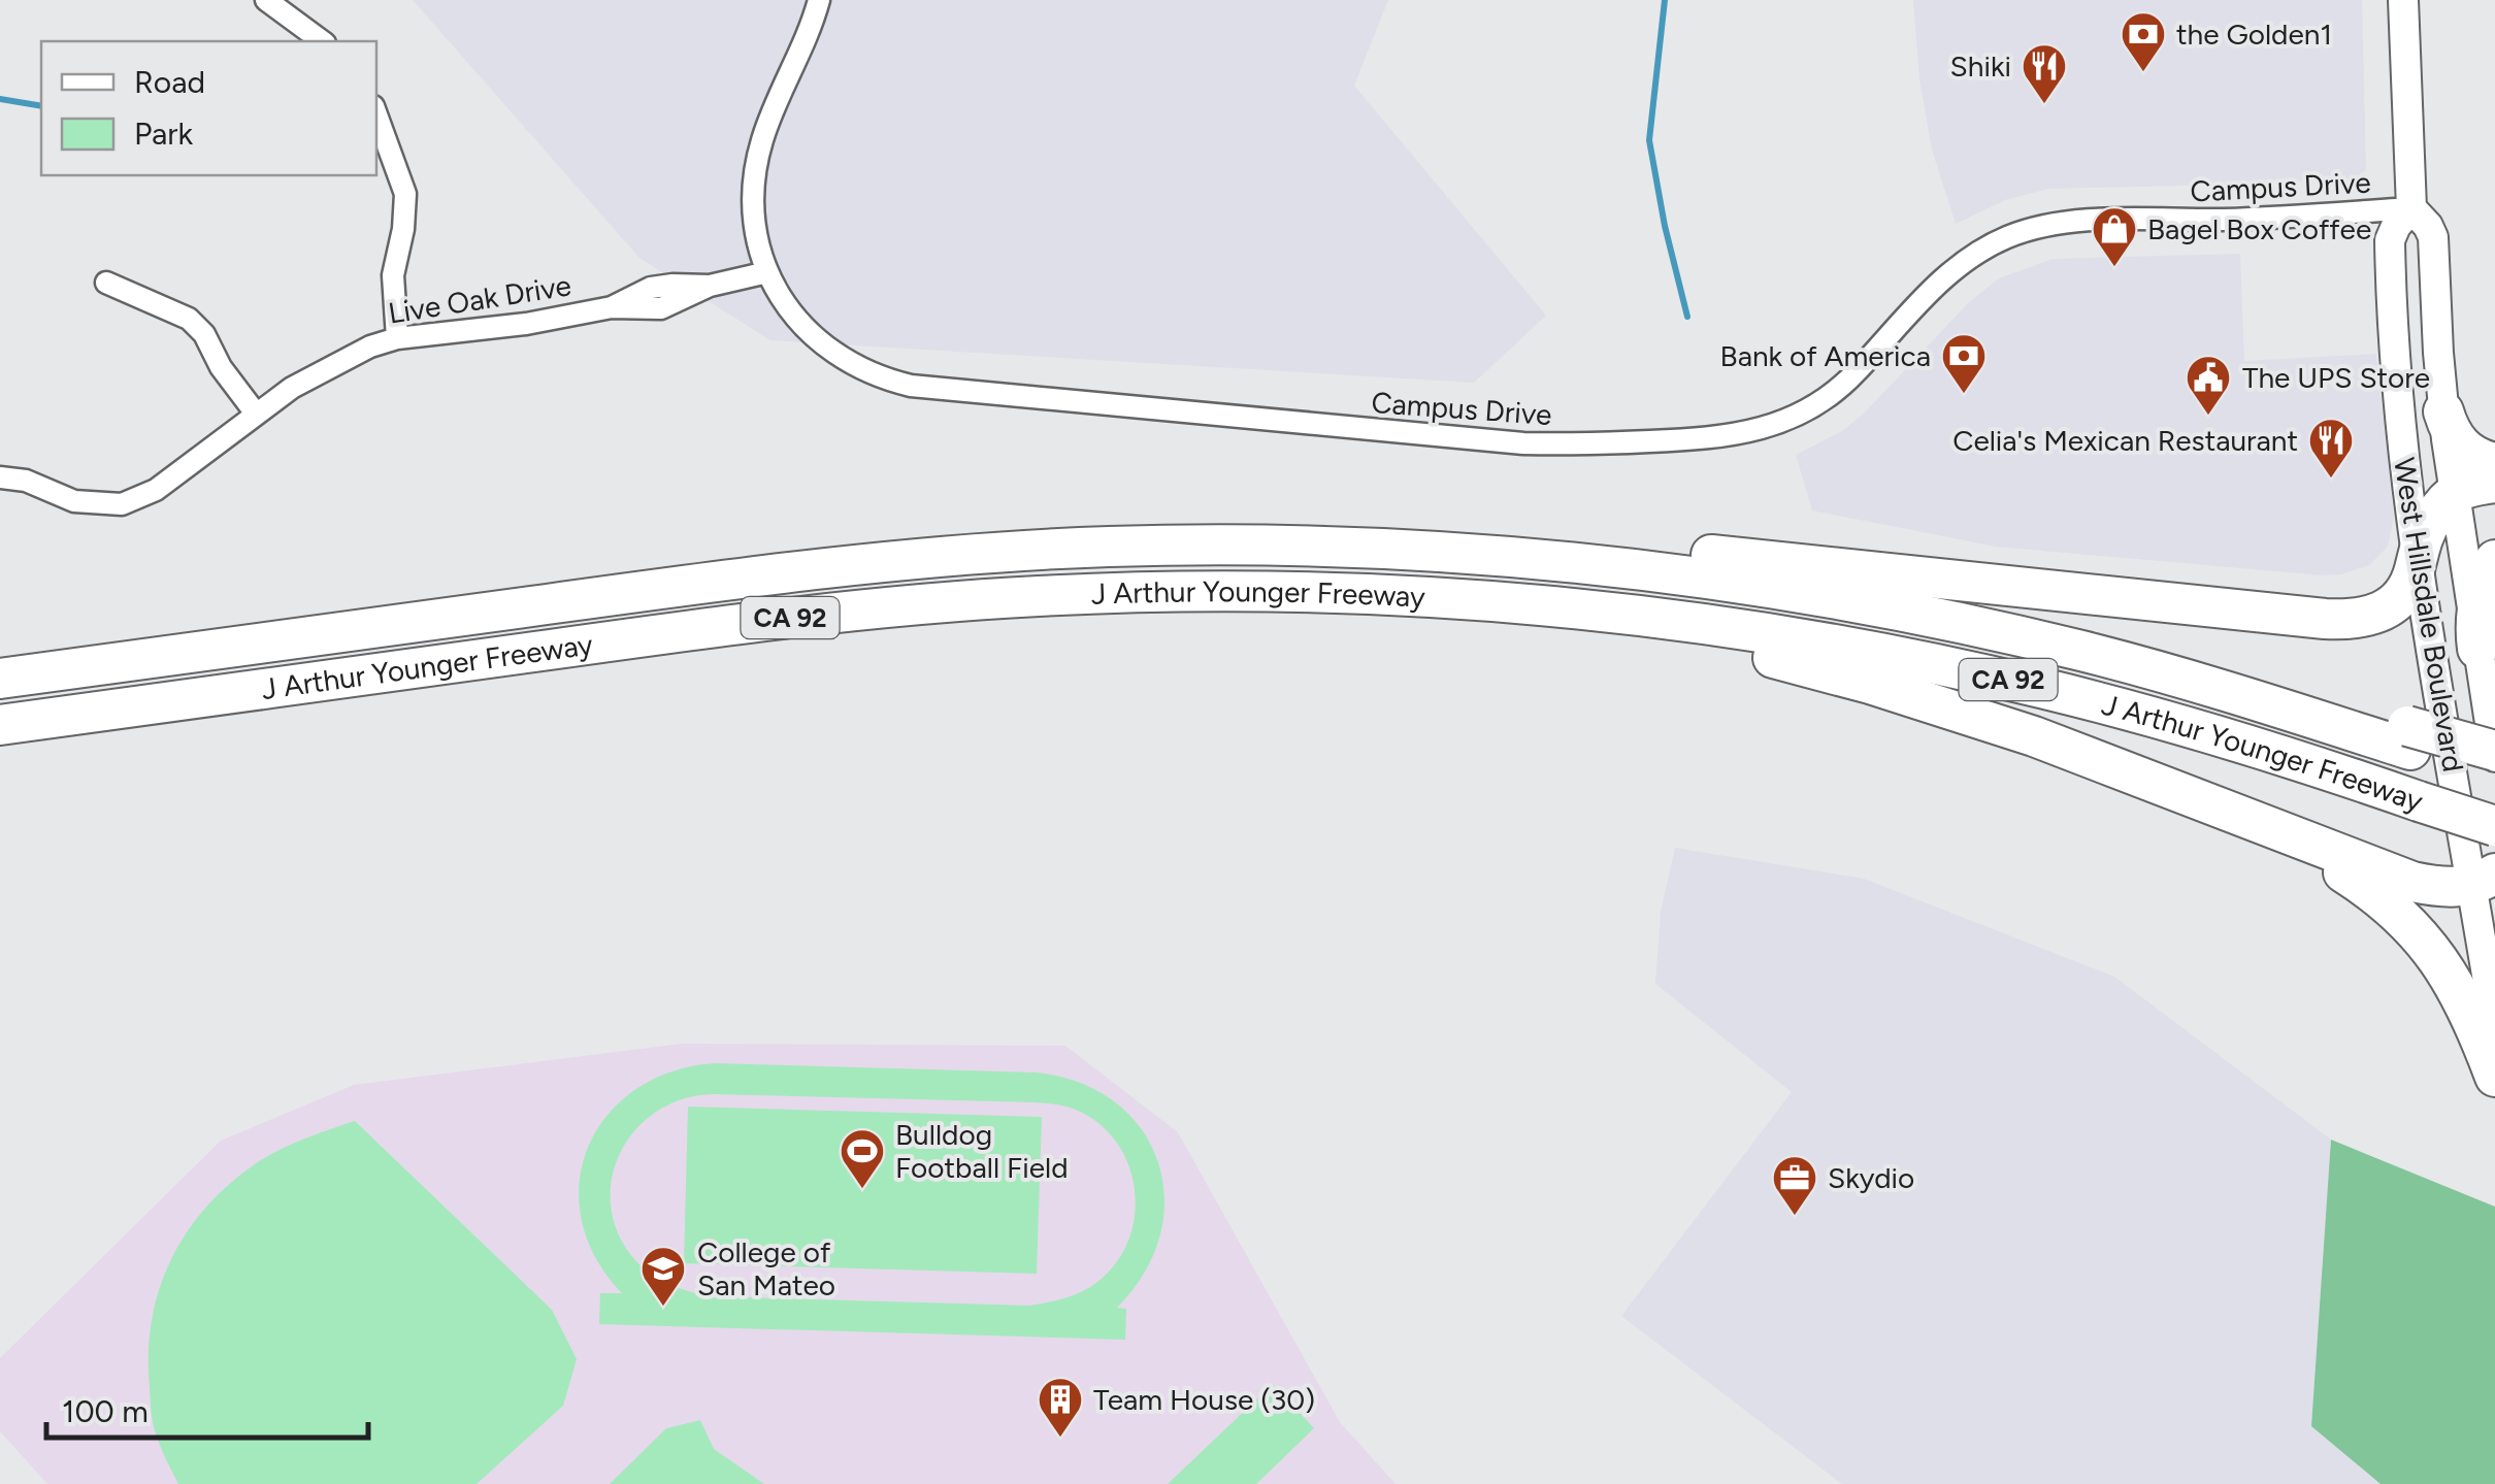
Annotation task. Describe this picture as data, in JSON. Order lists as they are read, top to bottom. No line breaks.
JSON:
{"streets":{"highway":["J Arthur Younger Freeway","CA 92"],"main road":["West Hillsdale Boulevard"],"street":["Campus Drive","Live Oak Drive"]},"crossings":[["Campus Drive","Live Oak Drive"],["Campus Drive","West Hillsdale Boulevard"]],"places":{"bank":["the Golden1","Bank of America"],"restaurant":["Shiki","Celia's Mexican Restaurant"],"shop":["Bagel Box Coffee"],"public building":["The UPS Store"],"sports":["Bulldog Football Field"],"office":["Skydio"],"school or university":["College of San Mateo"],"building":["Team House (30)"]},"legend":["Road","Park"],"scale_bar":"100 m"}
